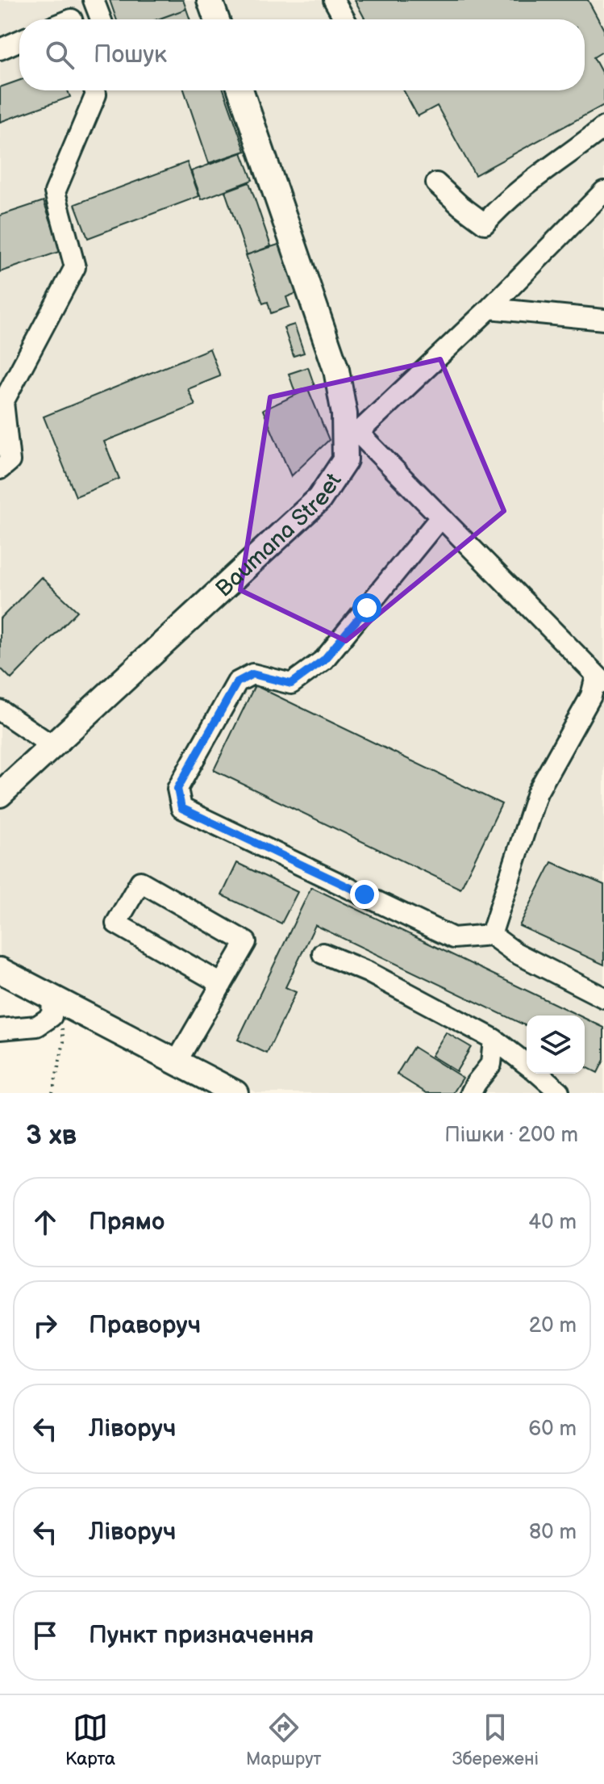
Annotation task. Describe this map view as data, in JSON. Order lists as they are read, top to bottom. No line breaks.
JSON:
{"streets":{"main road":["Baumana Street"]},"page":{"search":"Пошук","heading":["3 хв","Пішки · 200 m"],"list":[["Прямо","40 m"],["Праворуч","20 m"],["Ліворуч","60 m"],["Ліворуч","80 m"],"Пункт призначення"],"nav":["Карта","Маршрут","Збережені"]}}
